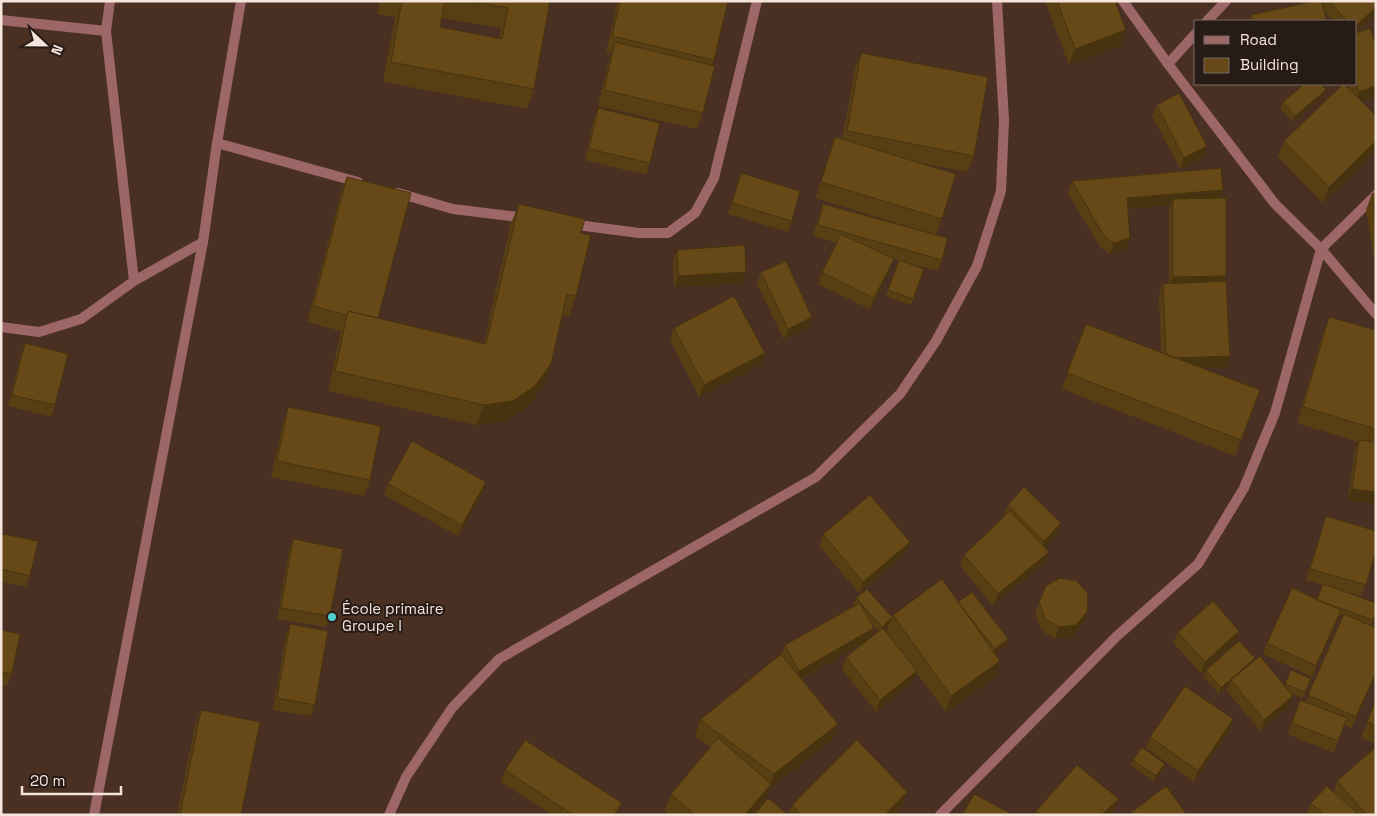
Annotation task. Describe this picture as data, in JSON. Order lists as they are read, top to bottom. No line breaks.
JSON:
{"places":["École primaire Groupe I"],"legend":["Road","Building"],"scale_bar":"20 m","north":"right"}
